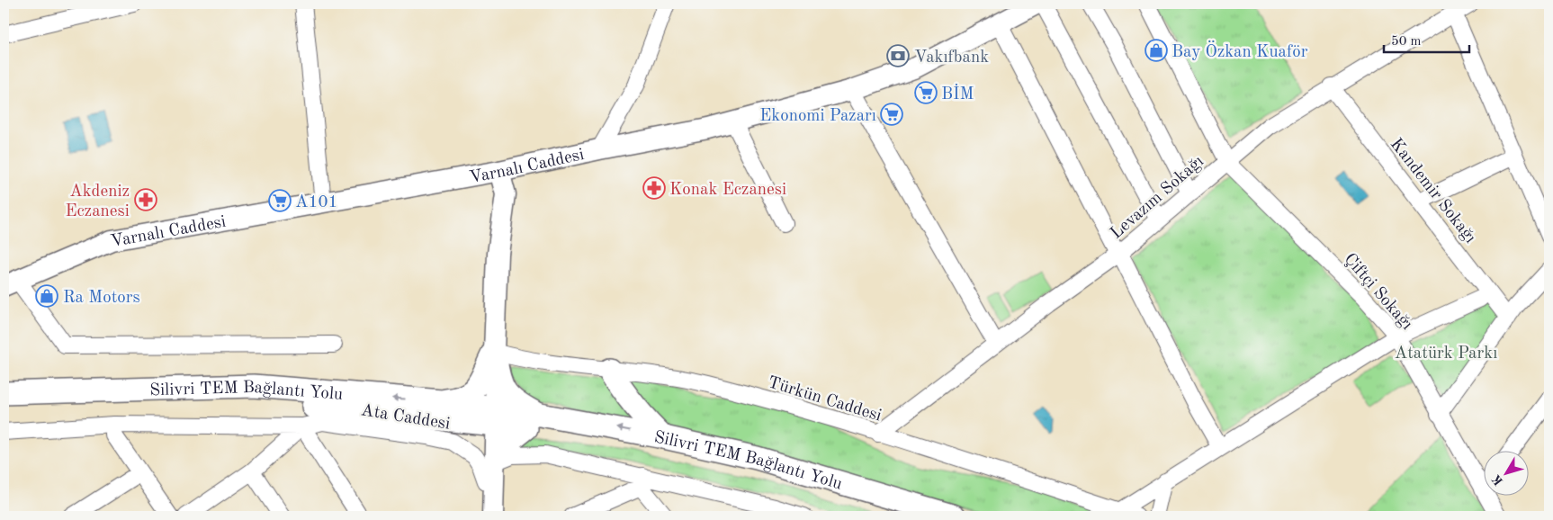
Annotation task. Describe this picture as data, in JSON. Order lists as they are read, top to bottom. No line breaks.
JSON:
{"streets":{"highway":["Silivri TEM Bağlantı Yolu"],"main road":["Varnalı Caddesi"],"street":["Kandemir Sokağı","Levazım Sokağı","Çiftçi Sokağı","Türkün Caddesi","Ata Caddesi"]},"crossings":[["Kandemir Sokağı","Levazım Sokağı"],["Levazım Sokağı","Çiftçi Sokağı"],["Levazım Sokağı","Türkün Caddesi"]],"parks":["Atatürk Parkı"],"places":{"shop":["Bay Özkan Kuaför","Ra Motors"],"bank":["Vakıfbank"],"supermarket":["BİM","Ekonomi Pazarı","A101"],"pharmacy":["Konak Eczanesi","Akdeniz Eczanesi"]},"scale_bar":"50 m","north":"bottom left"}
